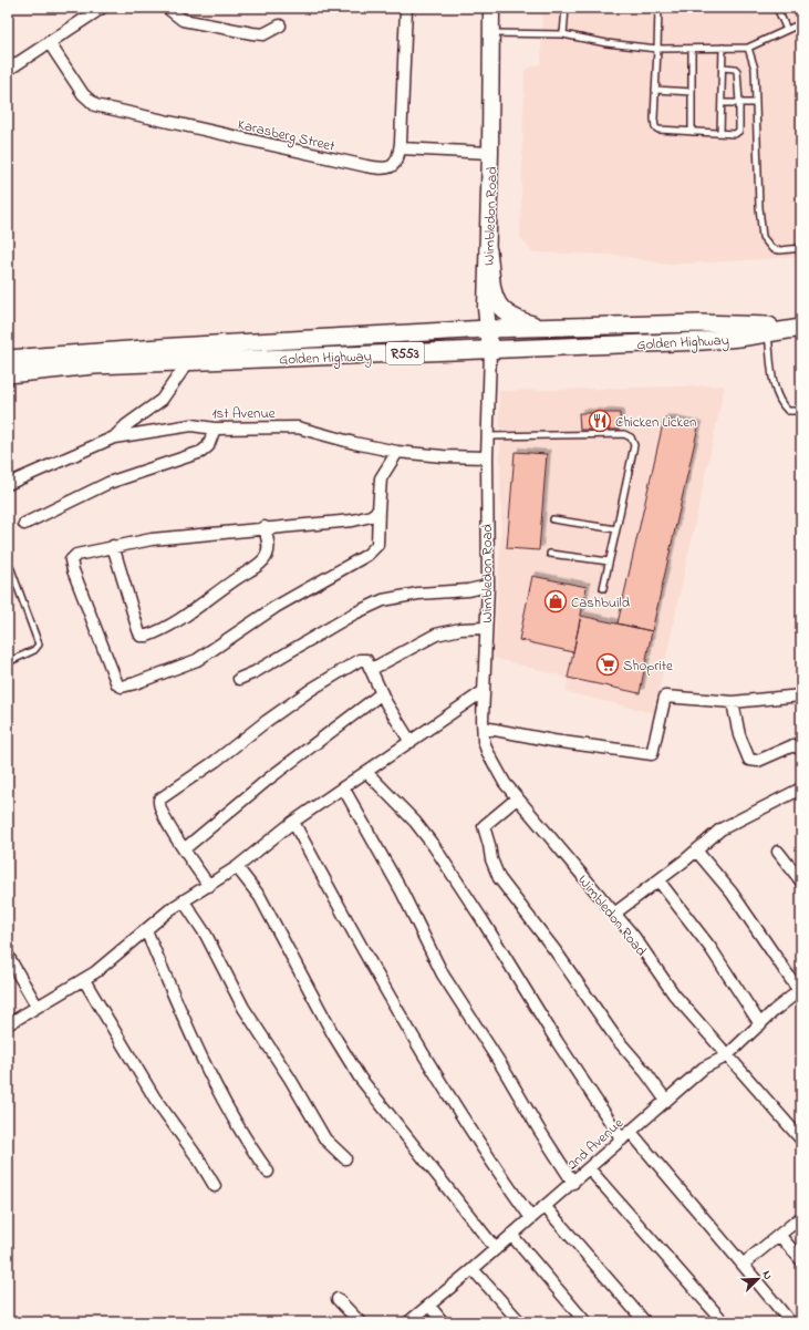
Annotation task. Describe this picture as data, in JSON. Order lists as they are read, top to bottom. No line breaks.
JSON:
{"streets":{"main road":["Golden Highway","R553"],"street":["Karasberg Street","Wimbledon Road","1st Avenue","2nd Avenue"]},"crossings":[["Wimbledon Road","Golden Highway"],["Wimbledon Road","1st Avenue"],["Wimbledon Road","2nd Avenue"]],"places":{"restaurant":["Chicken Licken"],"shop":["Cashbuild"],"supermarket":["Shoprite"]},"north":"top right"}
